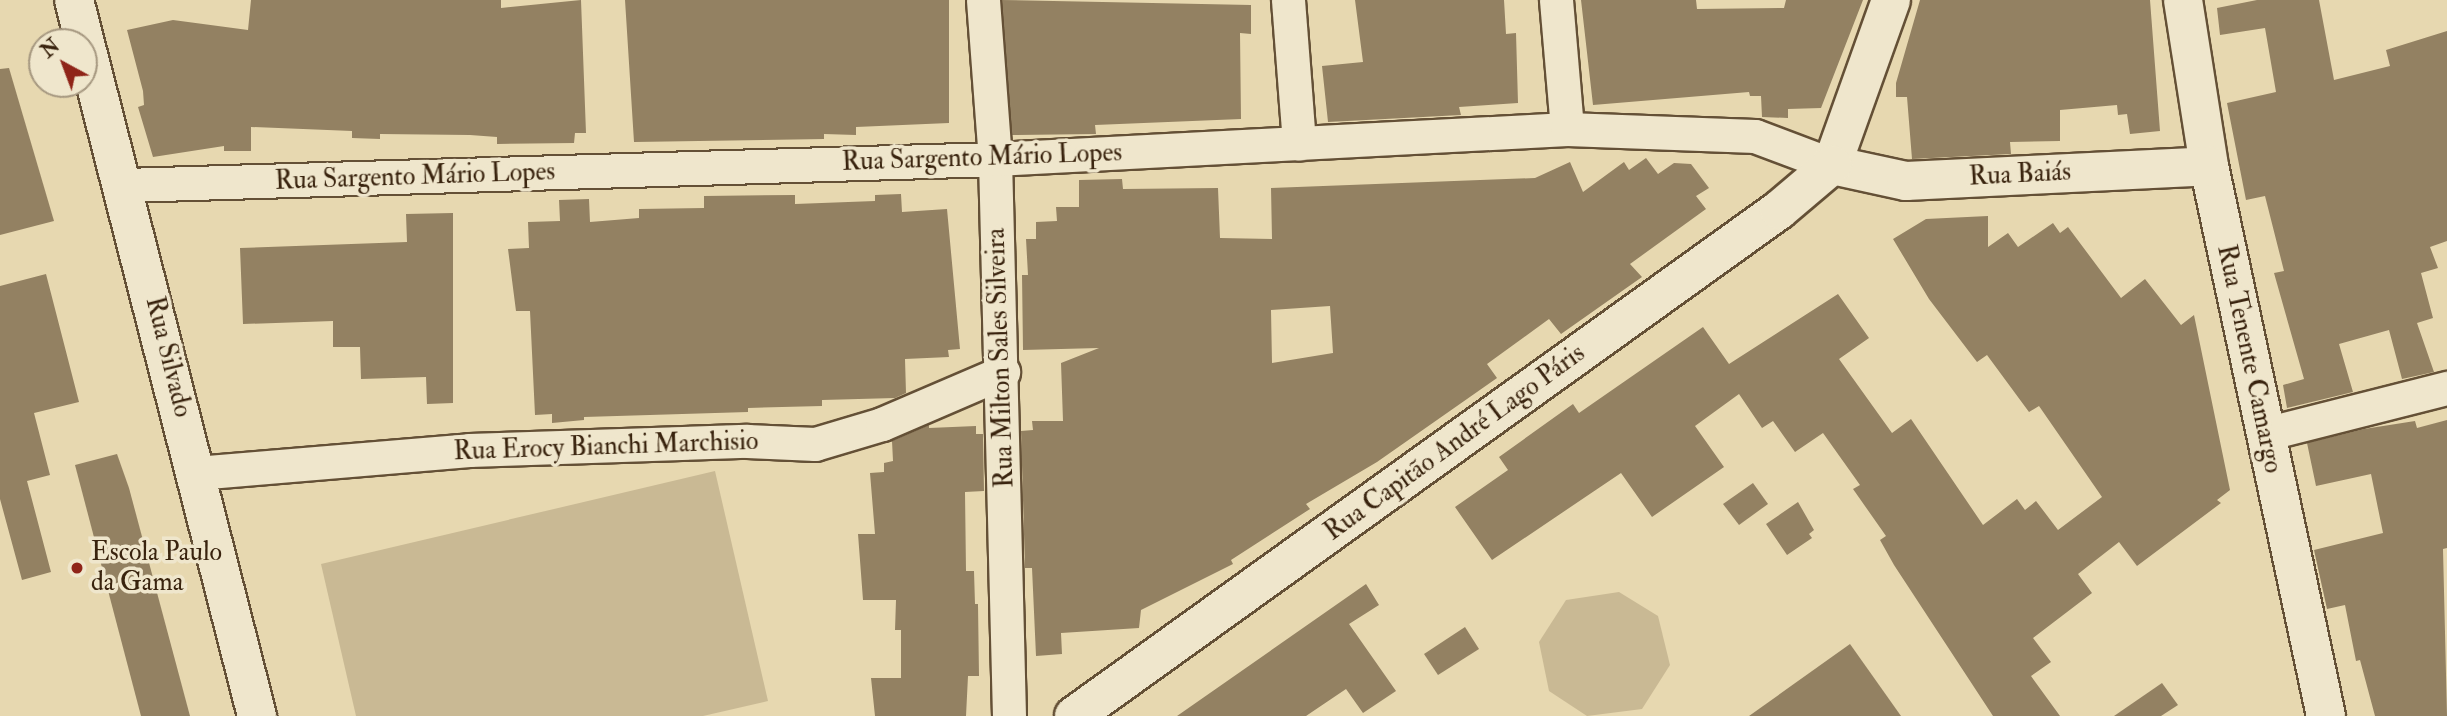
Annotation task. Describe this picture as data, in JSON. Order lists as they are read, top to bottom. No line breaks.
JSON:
{"streets":{"street":["Rua Sargento Mário Lopes","Rua Baiás","Rua Silvado","Rua Milton Sales Silveira","Rua Tenente Camargo","Rua Capitão André Lago Páris","Rua Erocy Bianchi Marchisio"]},"crossings":[["Rua Sargento Mário Lopes","Rua Baiás"],["Rua Sargento Mário Lopes","Rua Silvado"],["Rua Sargento Mário Lopes","Rua Milton Sales Silveira"],["Rua Sargento Mário Lopes","Rua Capitão André Lago Páris"],["Rua Baiás","Rua Tenente Camargo"],["Rua Baiás","Rua Capitão André Lago Páris"],["Rua Silvado","Rua Erocy Bianchi Marchisio"],["Rua Milton Sales Silveira","Rua Erocy Bianchi Marchisio"]],"places":["Escola Paulo da Gama"],"north":"top left"}
